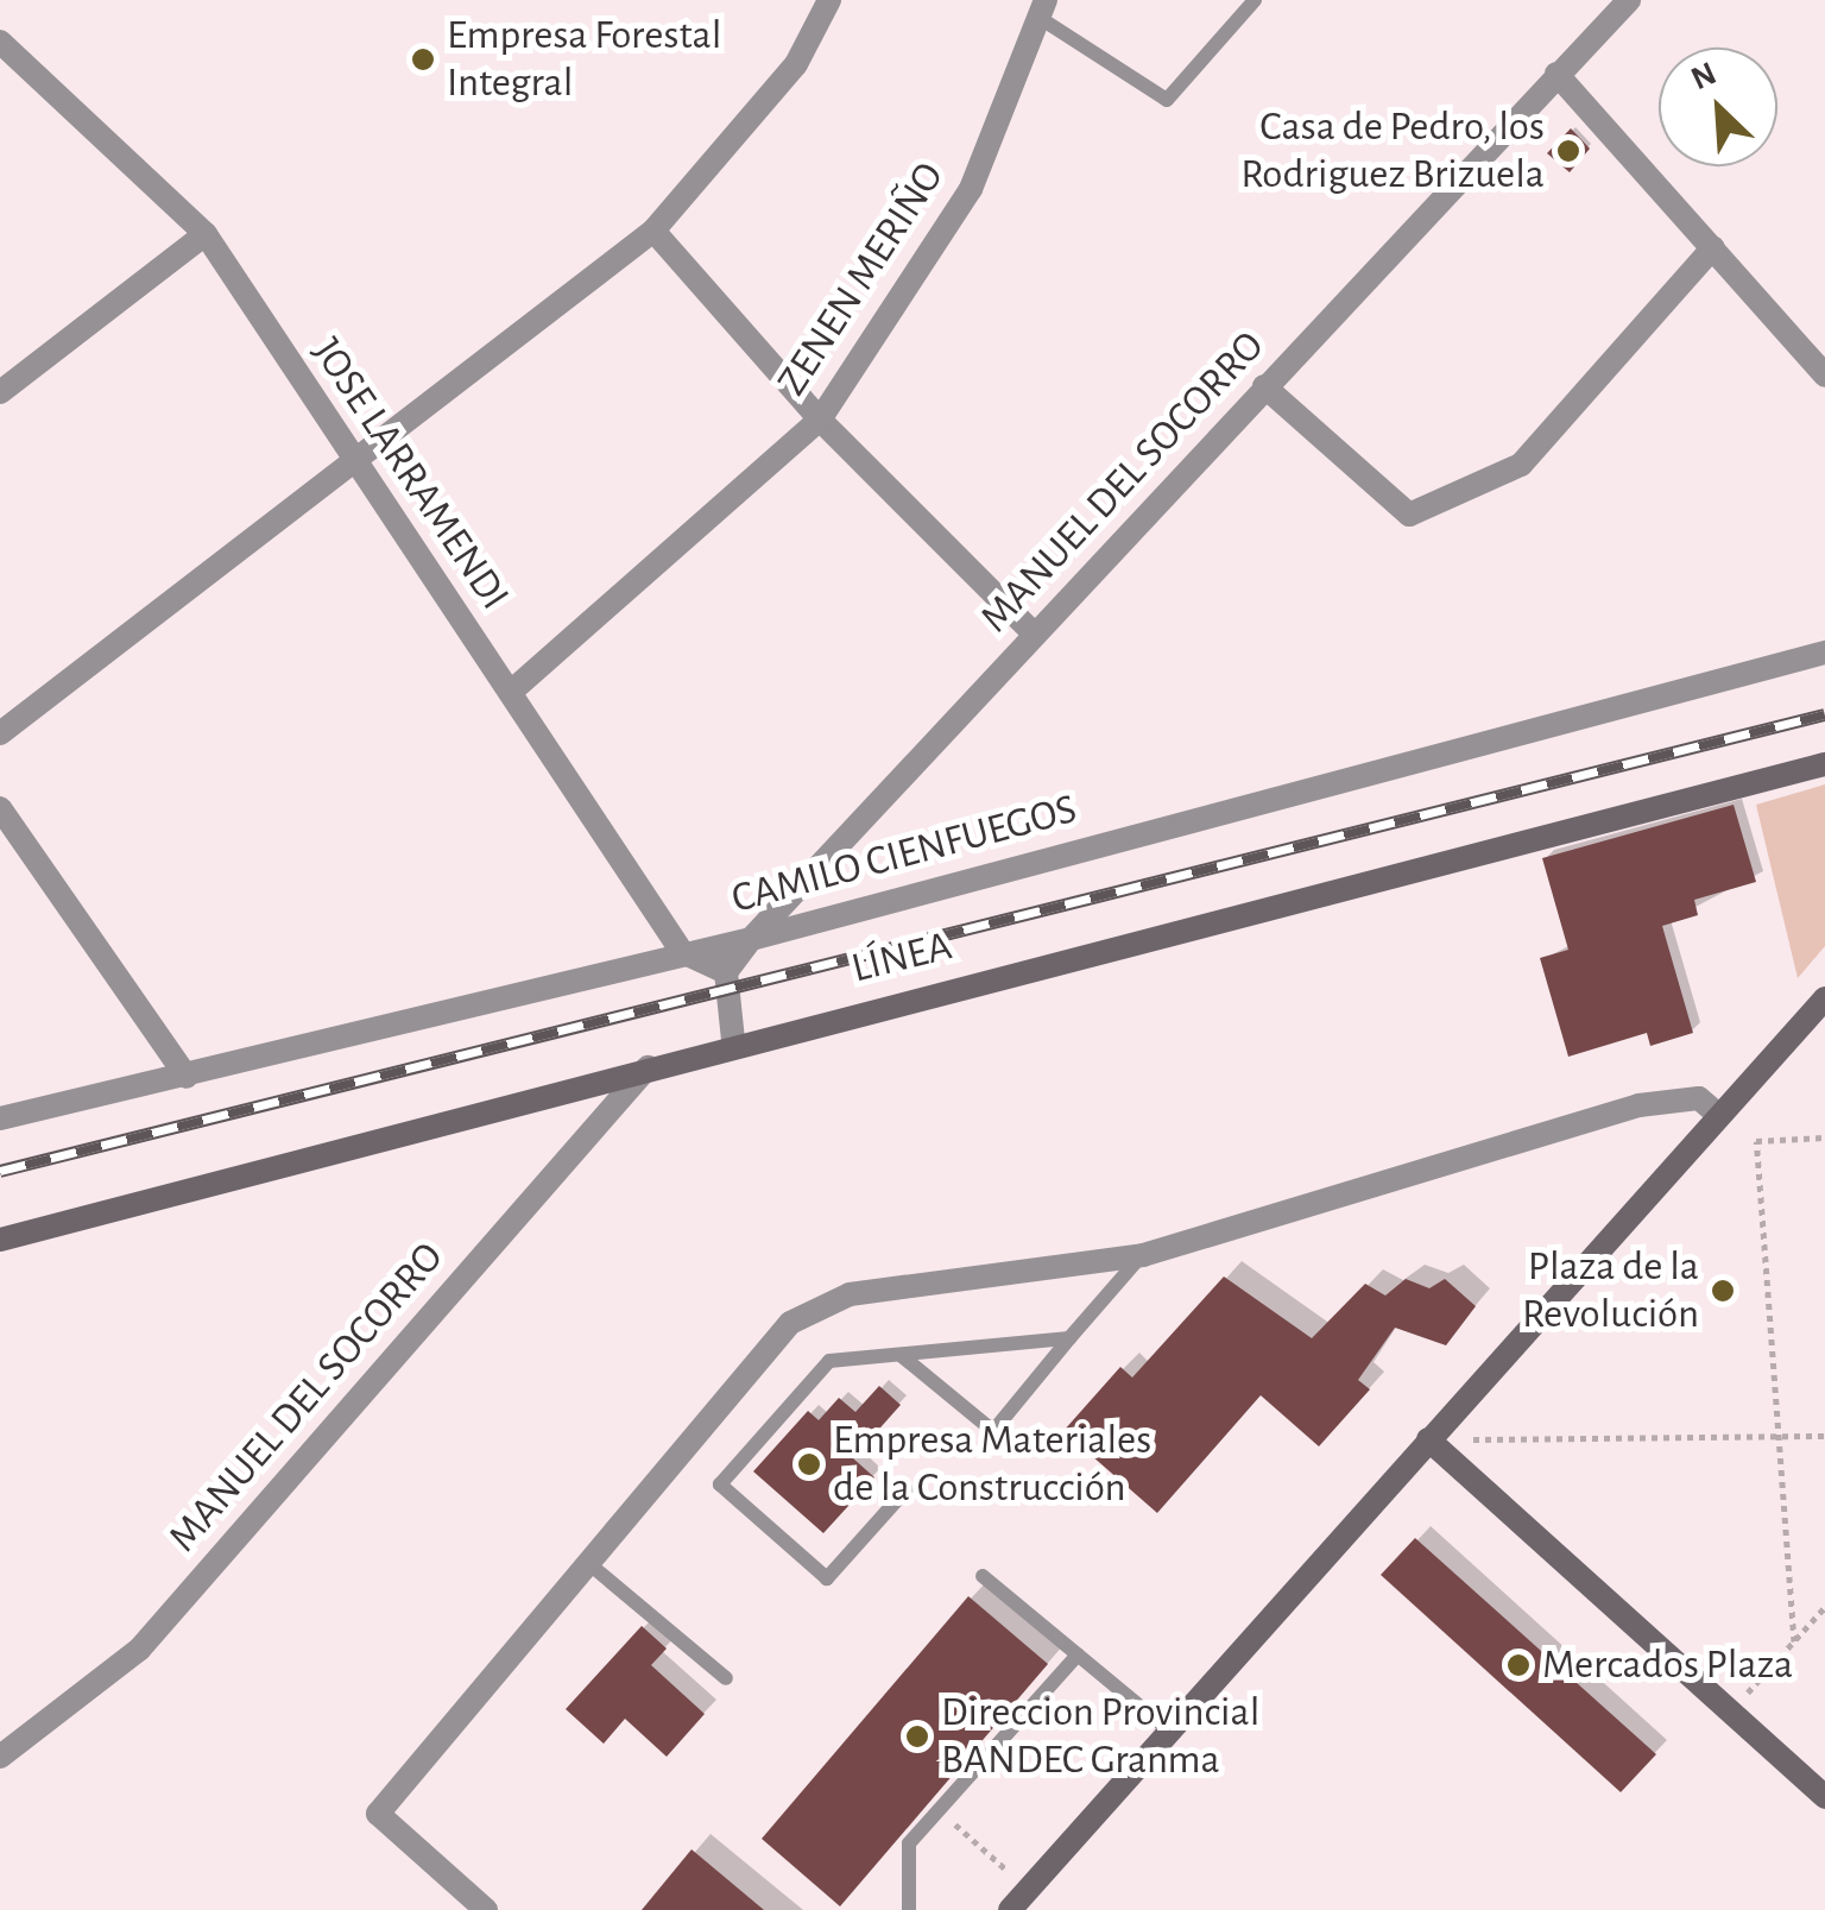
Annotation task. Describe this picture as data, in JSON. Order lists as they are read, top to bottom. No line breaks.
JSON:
{"streets":{"main road":["LÍNEA"],"street":["ZENEN MERIÑO","JOSE LARRAMENDI","MANUEL DEL SOCORRO","CAMILO CIENFUEGOS"]},"crossings":[["ZENEN MERIÑO","JOSE LARRAMENDI"],["JOSE LARRAMENDI","CAMILO CIENFUEGOS"],["MANUEL DEL SOCORRO","CAMILO CIENFUEGOS"],["MANUEL DEL SOCORRO","LÍNEA"]],"places":["Empresa Forestal Integral","Casa de Pedro, los Rodriguez Brizuela","Plaza de la Revolución","Empresa Materiales de la Construcción","Mercados Plaza","Direccion Provincial BANDEC Granma"],"north":"top left"}
